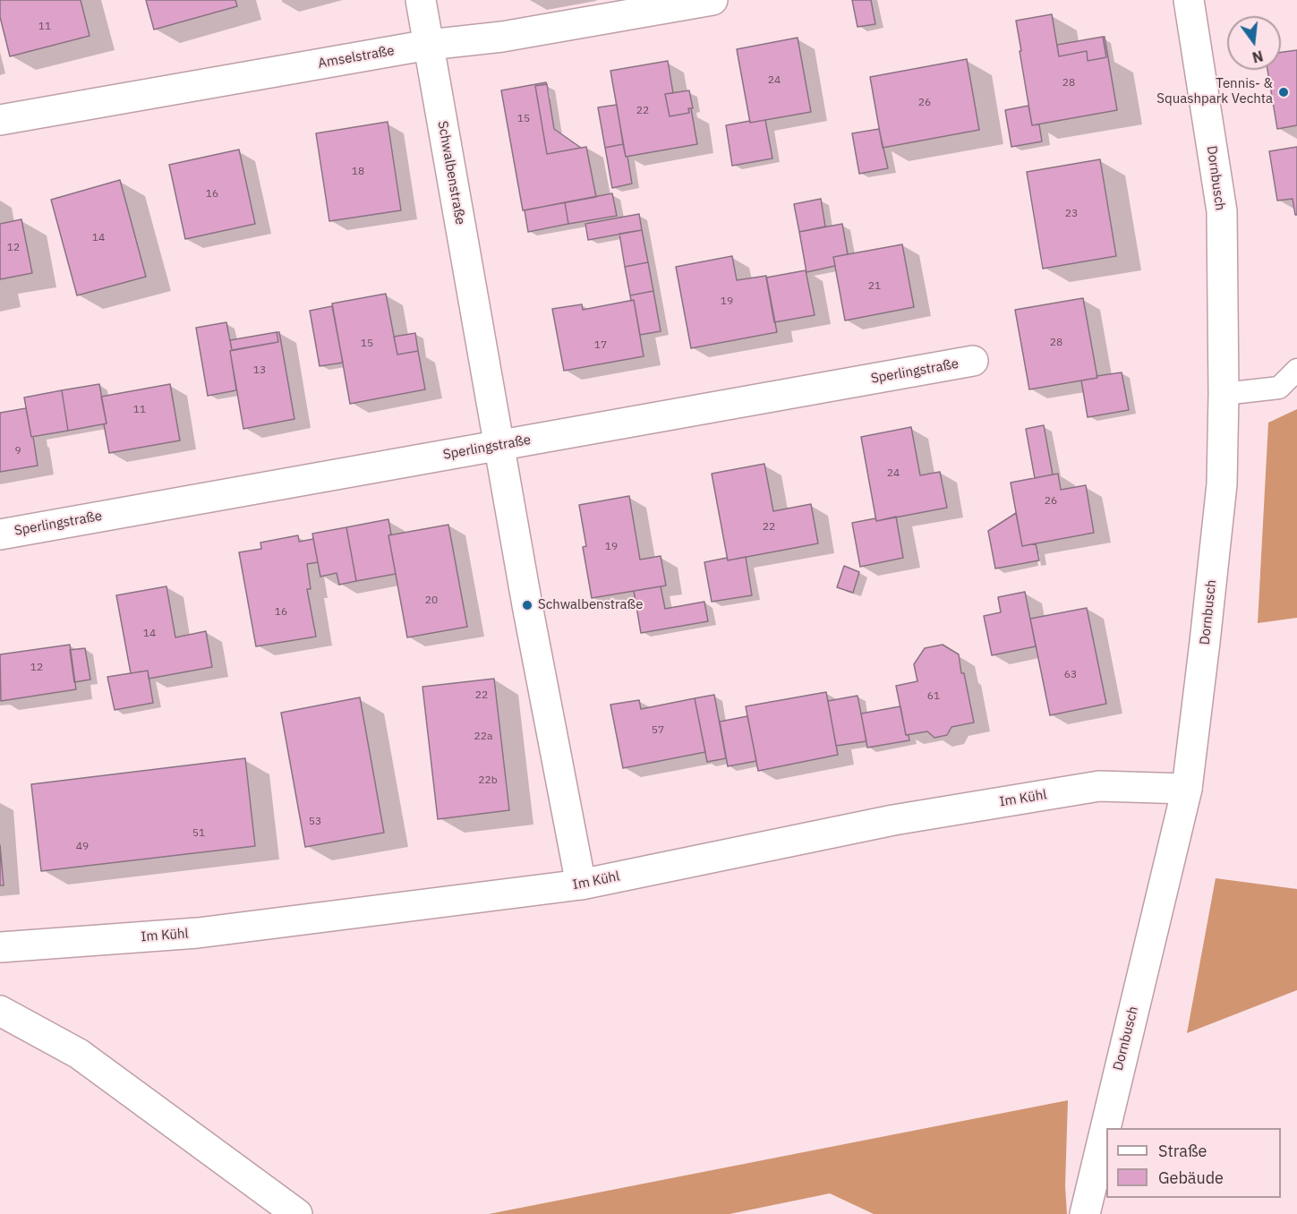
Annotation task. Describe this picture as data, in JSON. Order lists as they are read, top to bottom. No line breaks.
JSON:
{"streets":{"street":["Amselstraße","Schwalbenstraße","Dornbusch","Sperlingstraße","Im Kühl"]},"crossings":[["Amselstraße","Schwalbenstraße"],["Schwalbenstraße","Sperlingstraße"],["Schwalbenstraße","Im Kühl"],["Dornbusch","Im Kühl"]],"places":["Tennis- & Squashpark Vechta","Schwalbenstraße"],"house_numbers":["11","24","28","26","22","15","18","16","23","14","12","21","19","28","15","17","13","11","9","24","26","22","19","20","16","14","12","63","22","61","57","22a","22b","53","51","49"],"legend":["Straße","Gebäude"],"north":"bottom"}
